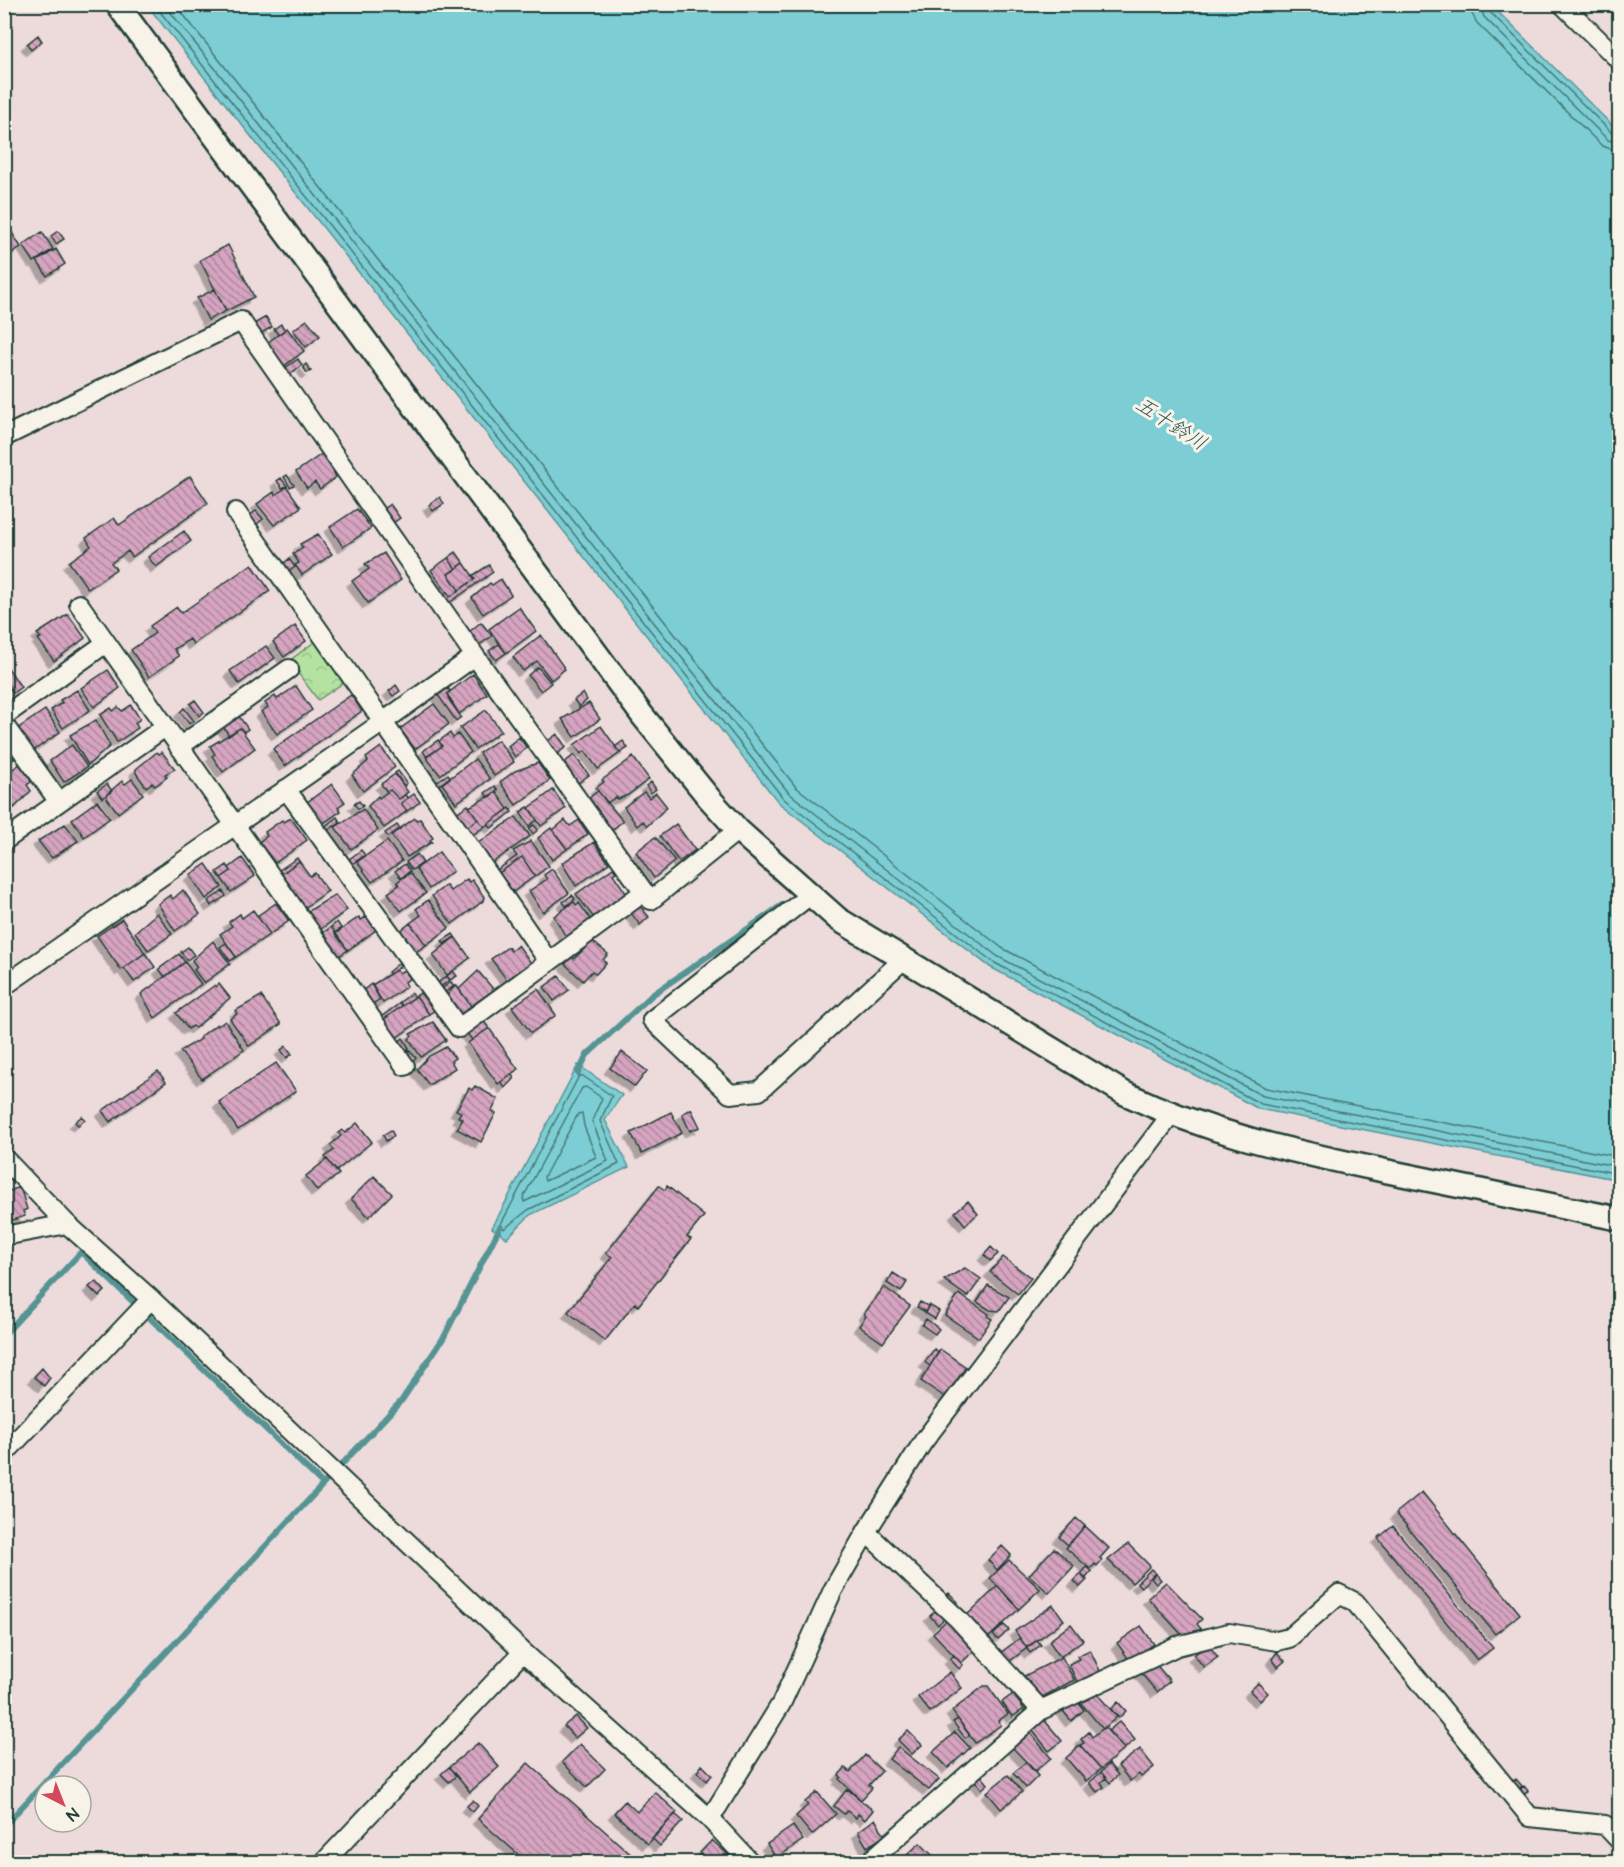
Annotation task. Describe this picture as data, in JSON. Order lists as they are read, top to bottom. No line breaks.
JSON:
{"water":["五十鈴川"],"north":"bottom right"}
